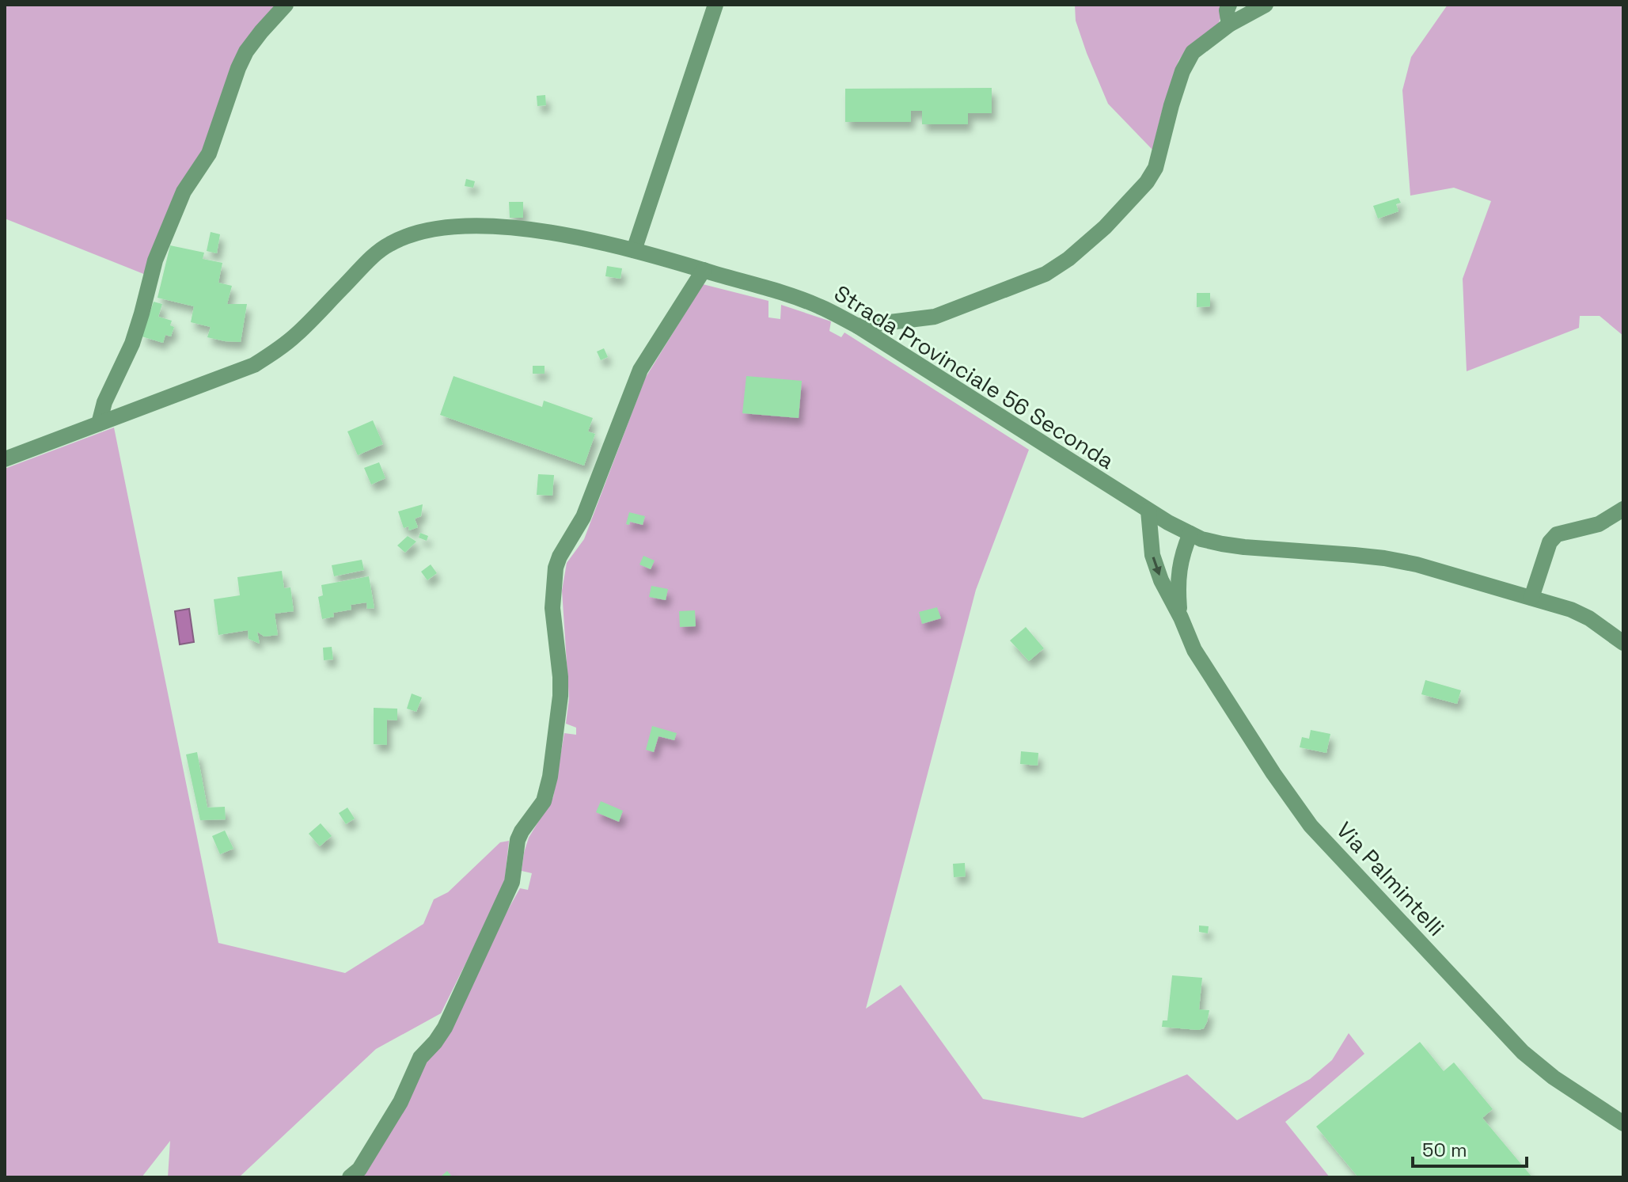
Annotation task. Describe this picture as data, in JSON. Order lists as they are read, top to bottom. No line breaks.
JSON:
{"streets":{"street":["Strada Provinciale 56 Seconda","Via Palmintelli"]},"scale_bar":"50 m"}
